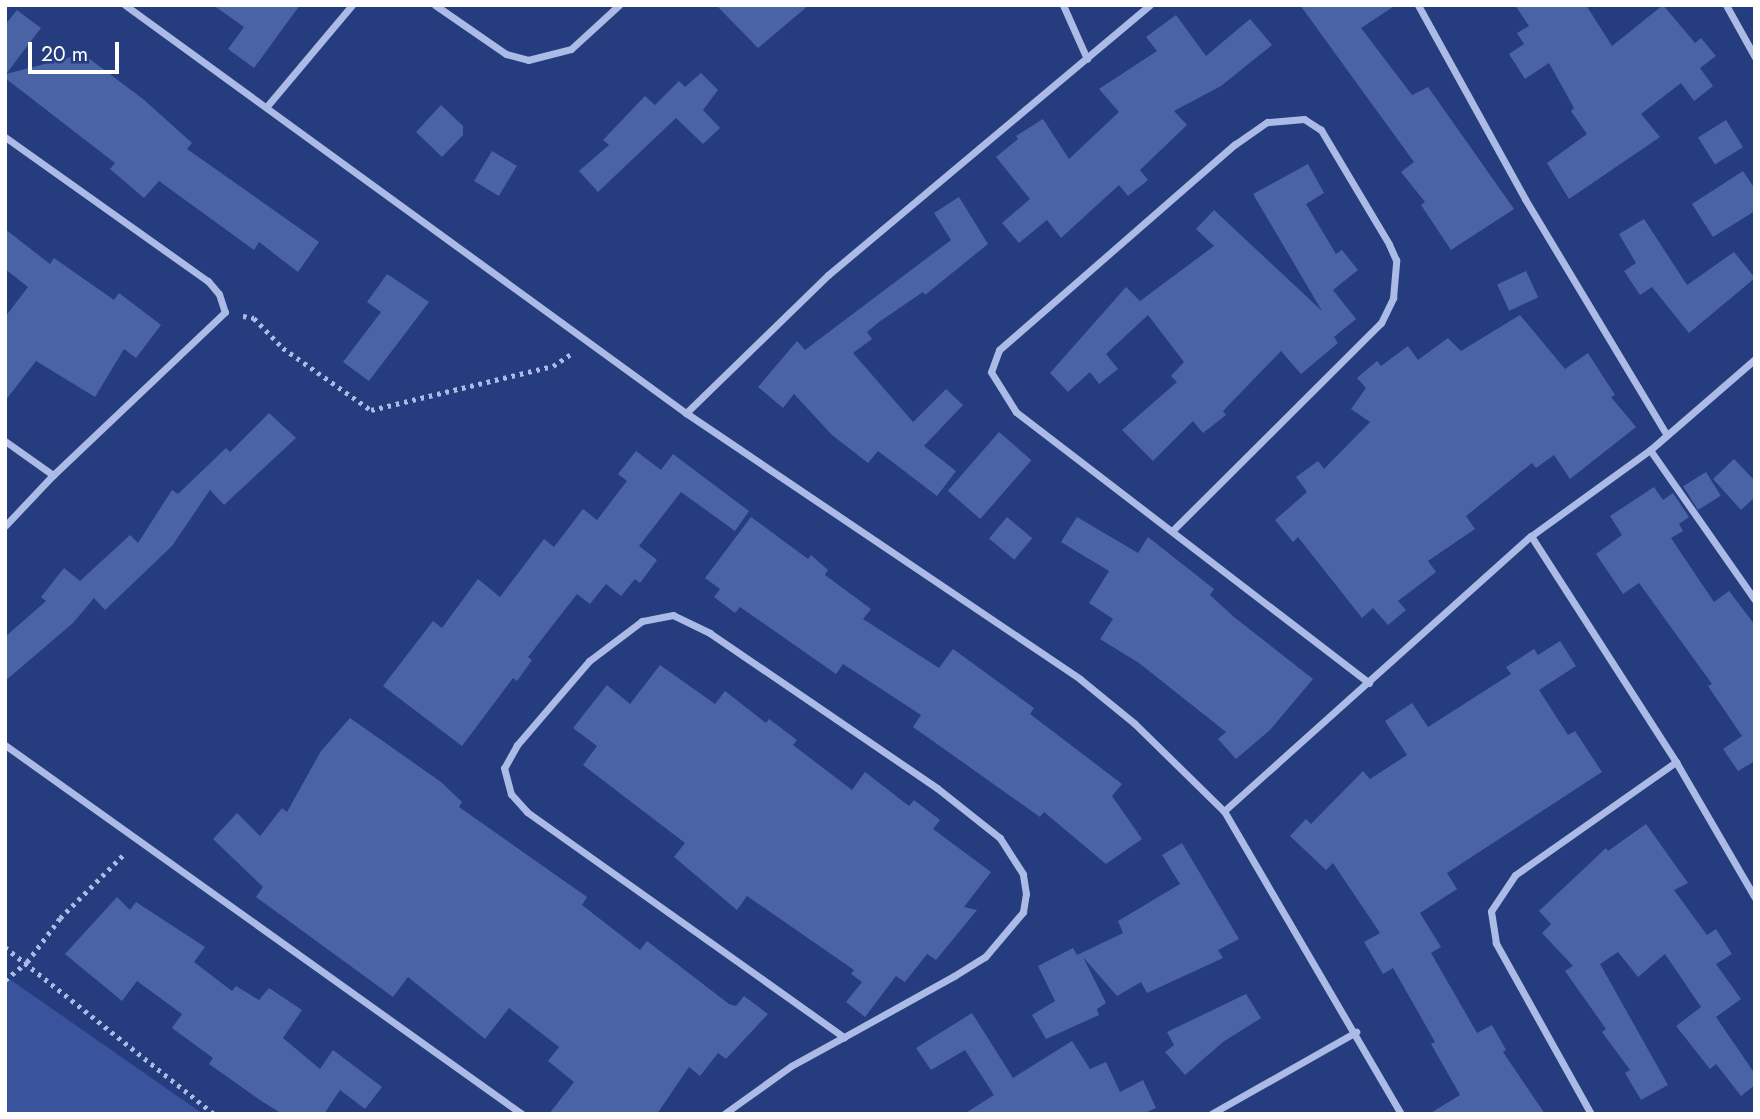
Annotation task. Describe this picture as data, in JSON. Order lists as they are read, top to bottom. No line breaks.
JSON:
{"scale_bar":"20 m"}
